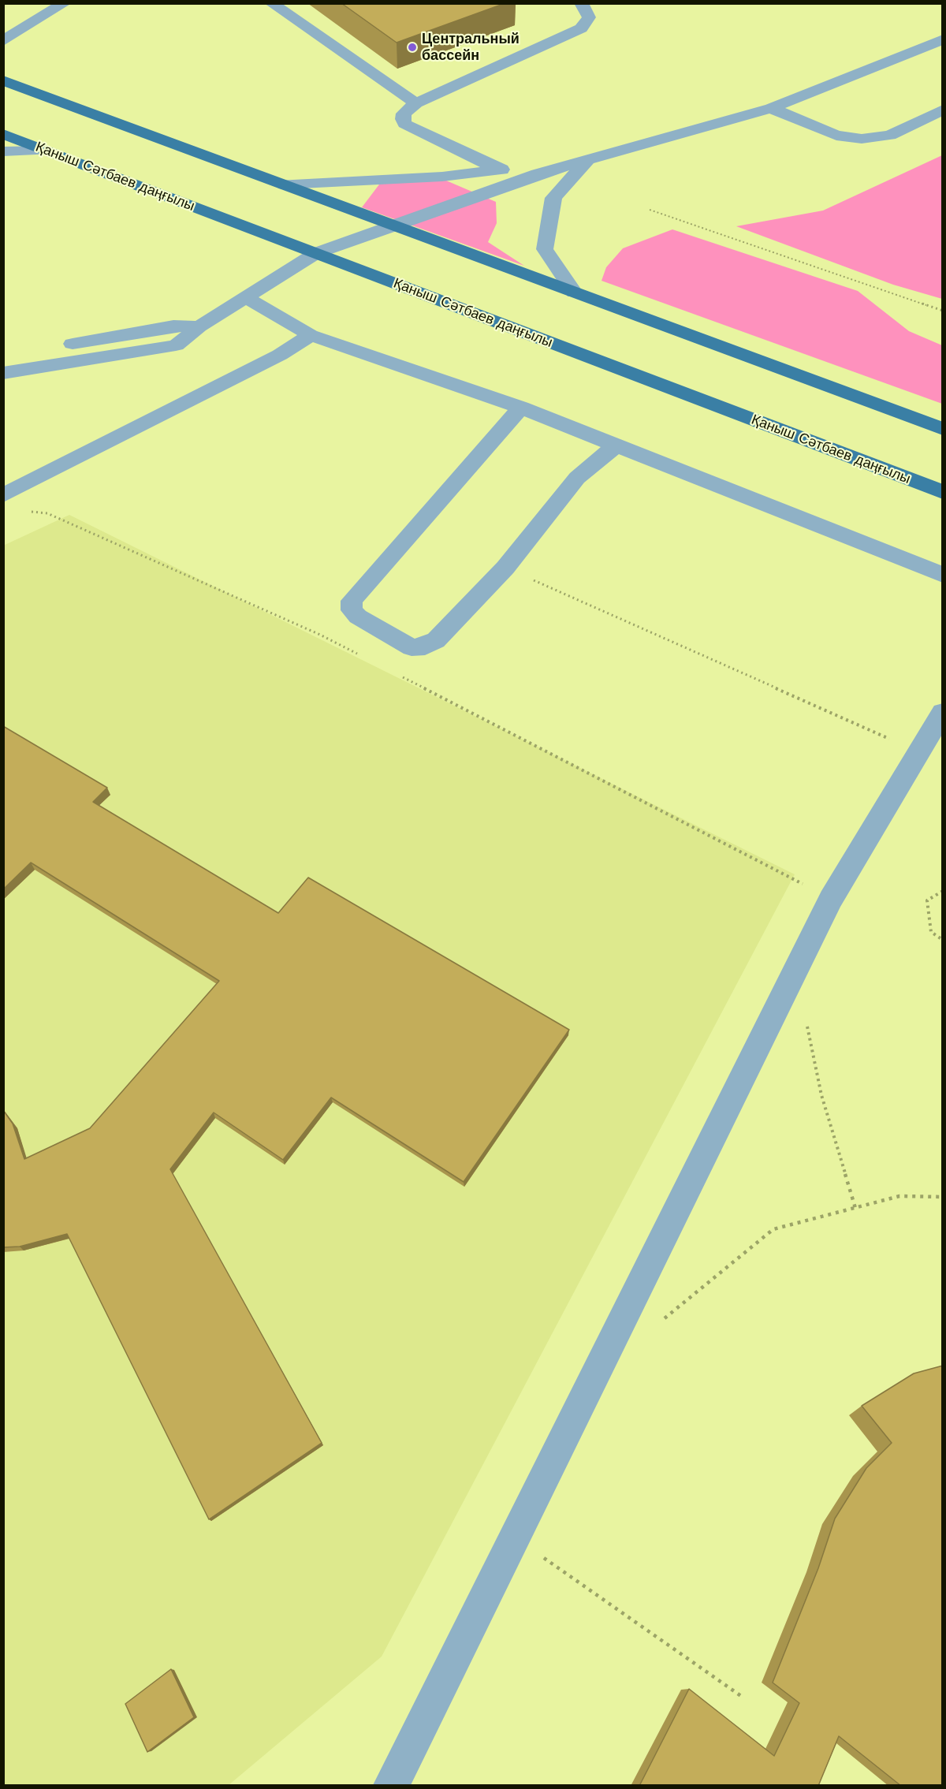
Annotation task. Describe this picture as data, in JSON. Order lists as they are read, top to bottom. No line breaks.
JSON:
{"streets":{"main road":["Қаныш Сәтбаев даңғылы"]},"places":["Центральный бассейн"]}
